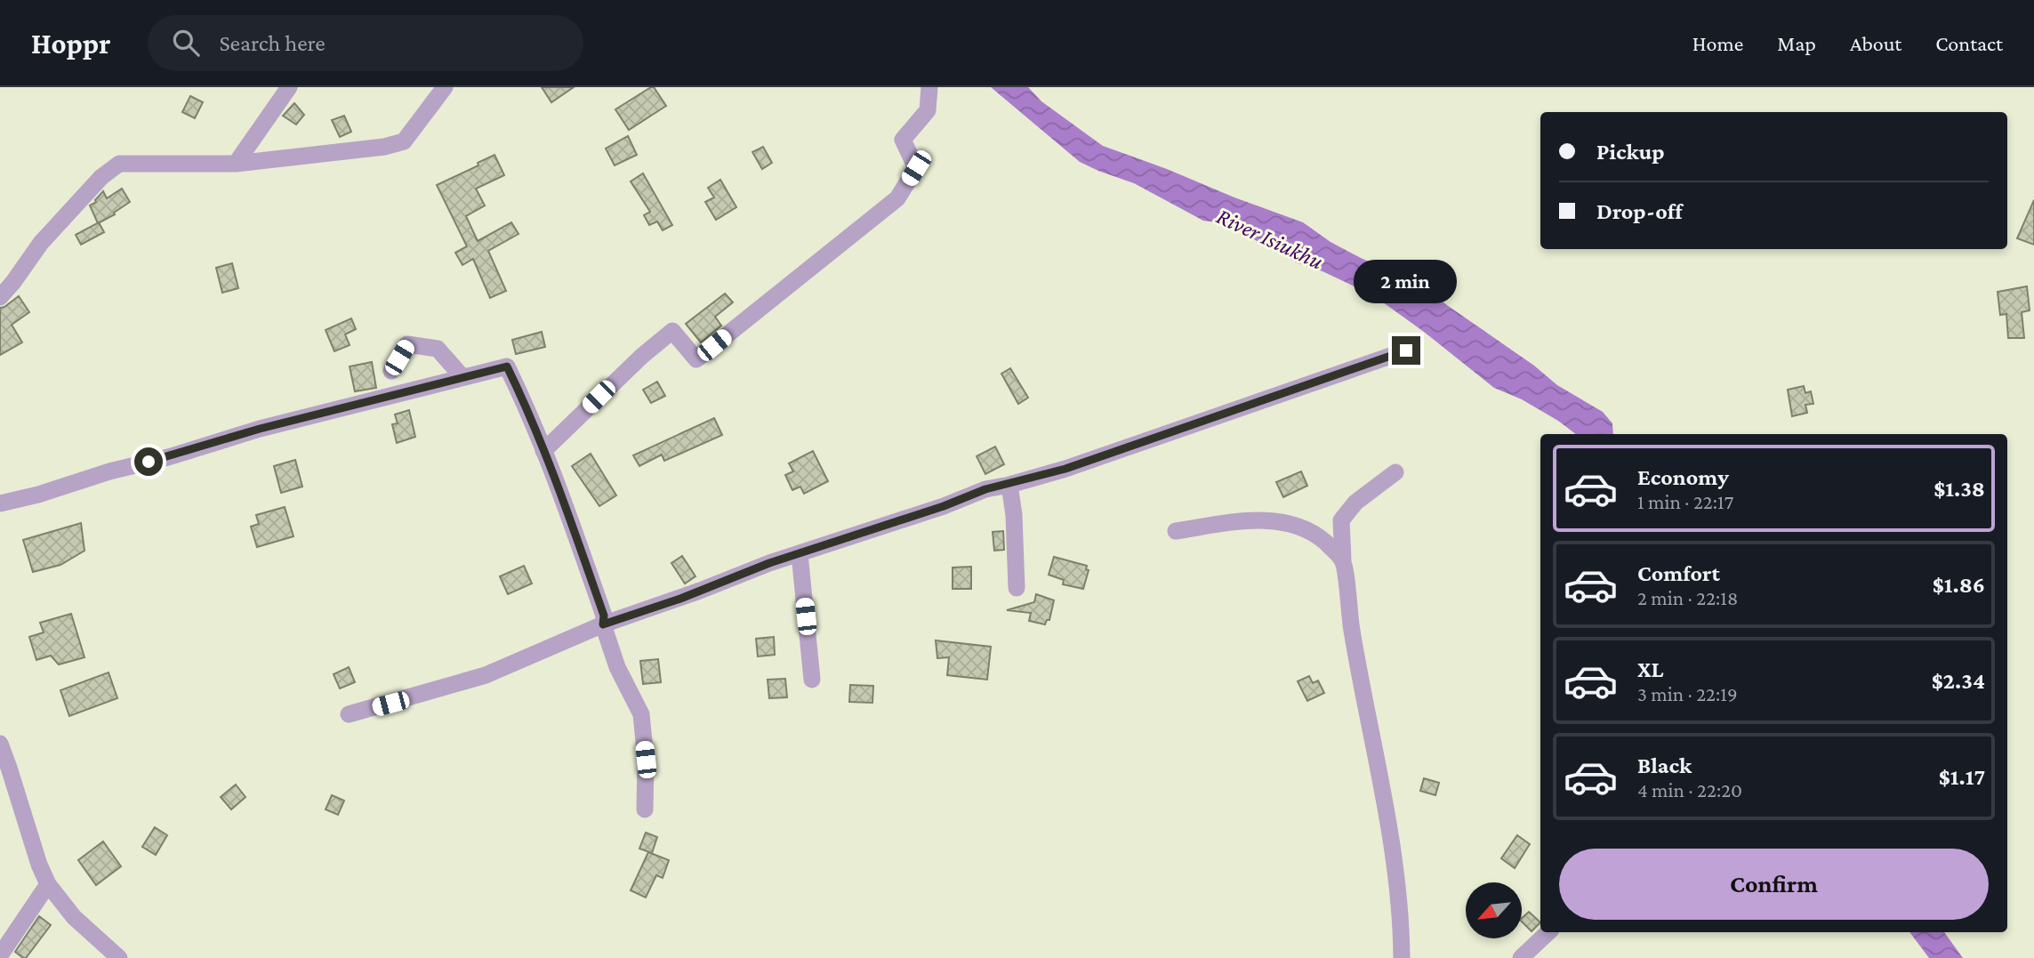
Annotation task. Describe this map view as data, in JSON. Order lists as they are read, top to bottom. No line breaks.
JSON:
{"water":["River Isiukhu"],"north":"bottom left","page":{"header":"Hoppr","search":"Search here","nav":["Home","Map","About","Contact"],"banner":["Pickup","Drop-off"],"bubble":"2 min","list":[{"name":"Economy","note":"1 min · 22:17","value":"$1.38"},{"name":"Comfort","note":"2 min · 22:18","value":"$1.86"},{"name":"XL","note":"3 min · 22:19","value":"$2.34"},{"name":"Black","note":"4 min · 22:20","value":"$1.17"}],"buttons":"Confirm"}}
